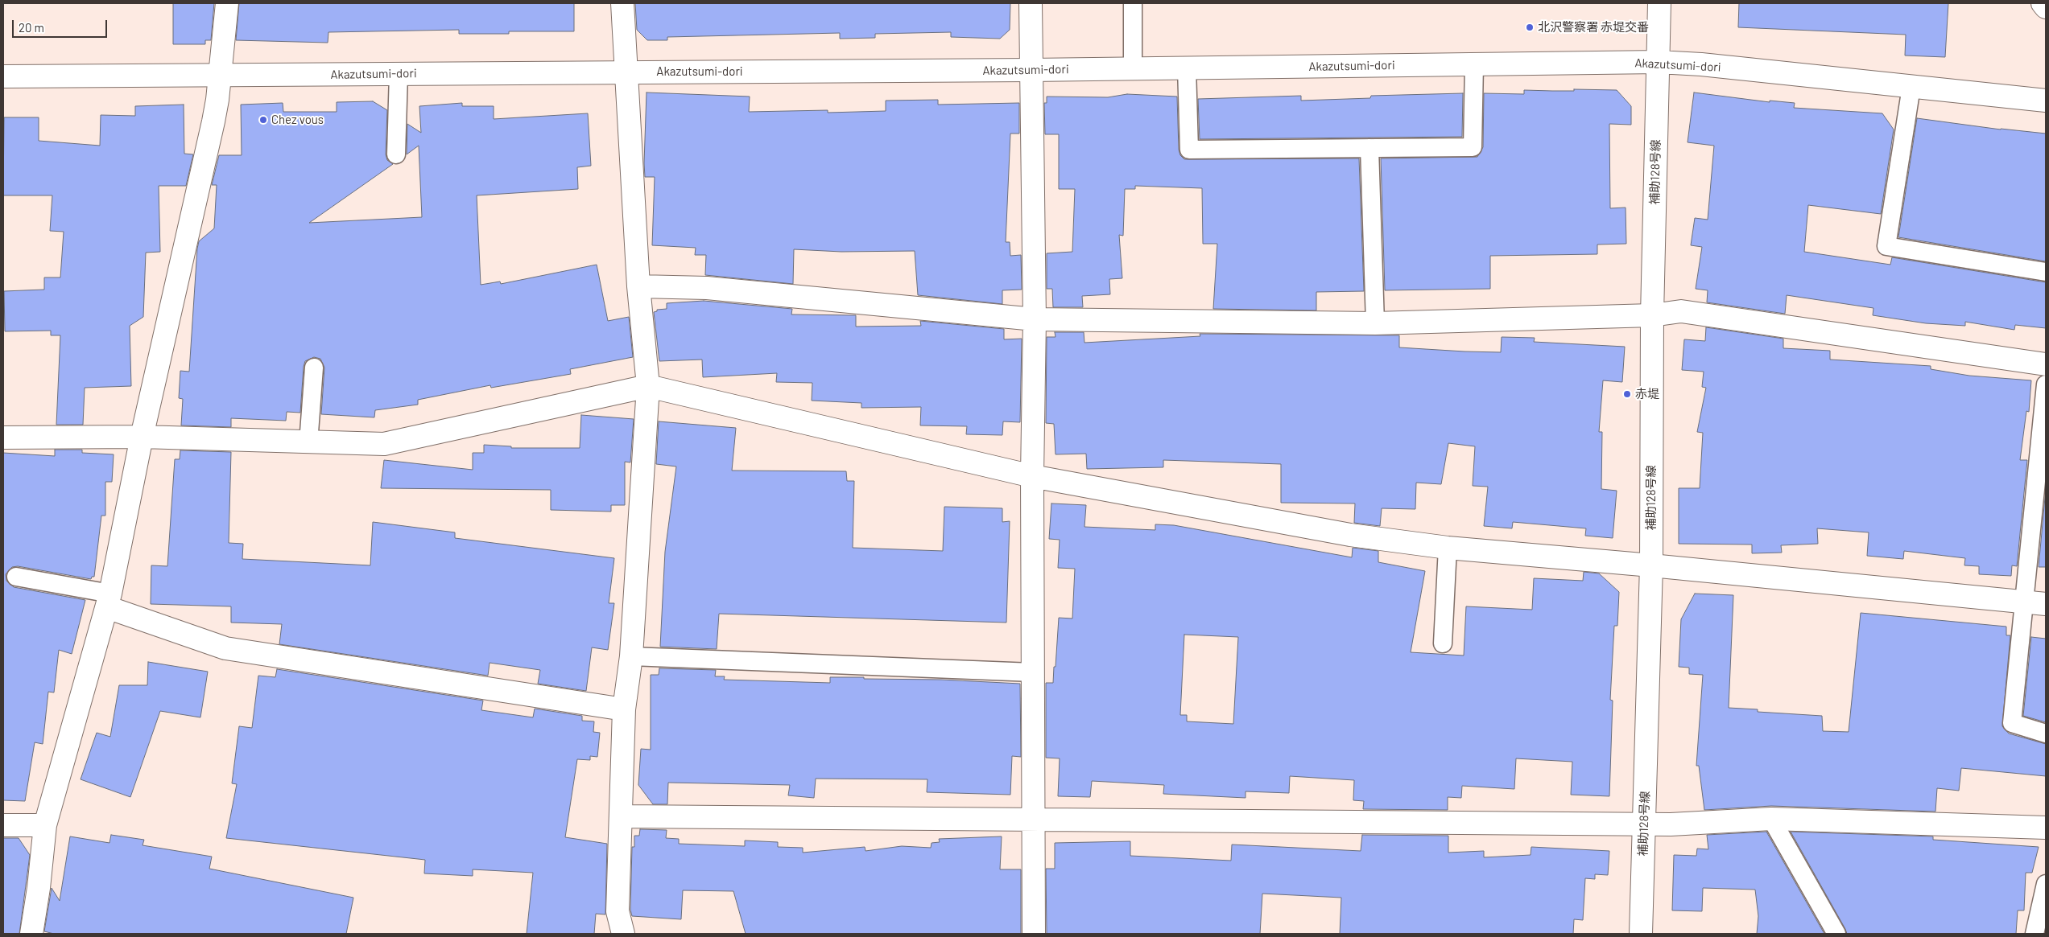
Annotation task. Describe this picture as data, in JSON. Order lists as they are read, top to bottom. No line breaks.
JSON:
{"streets":{"street":["Akazutsumi-dori","補助128号線"]},"crossings":[["Akazutsumi-dori","補助128号線"]],"places":["北沢警察署 赤堤交番","Chez vous","赤堤"],"scale_bar":"20 m"}
